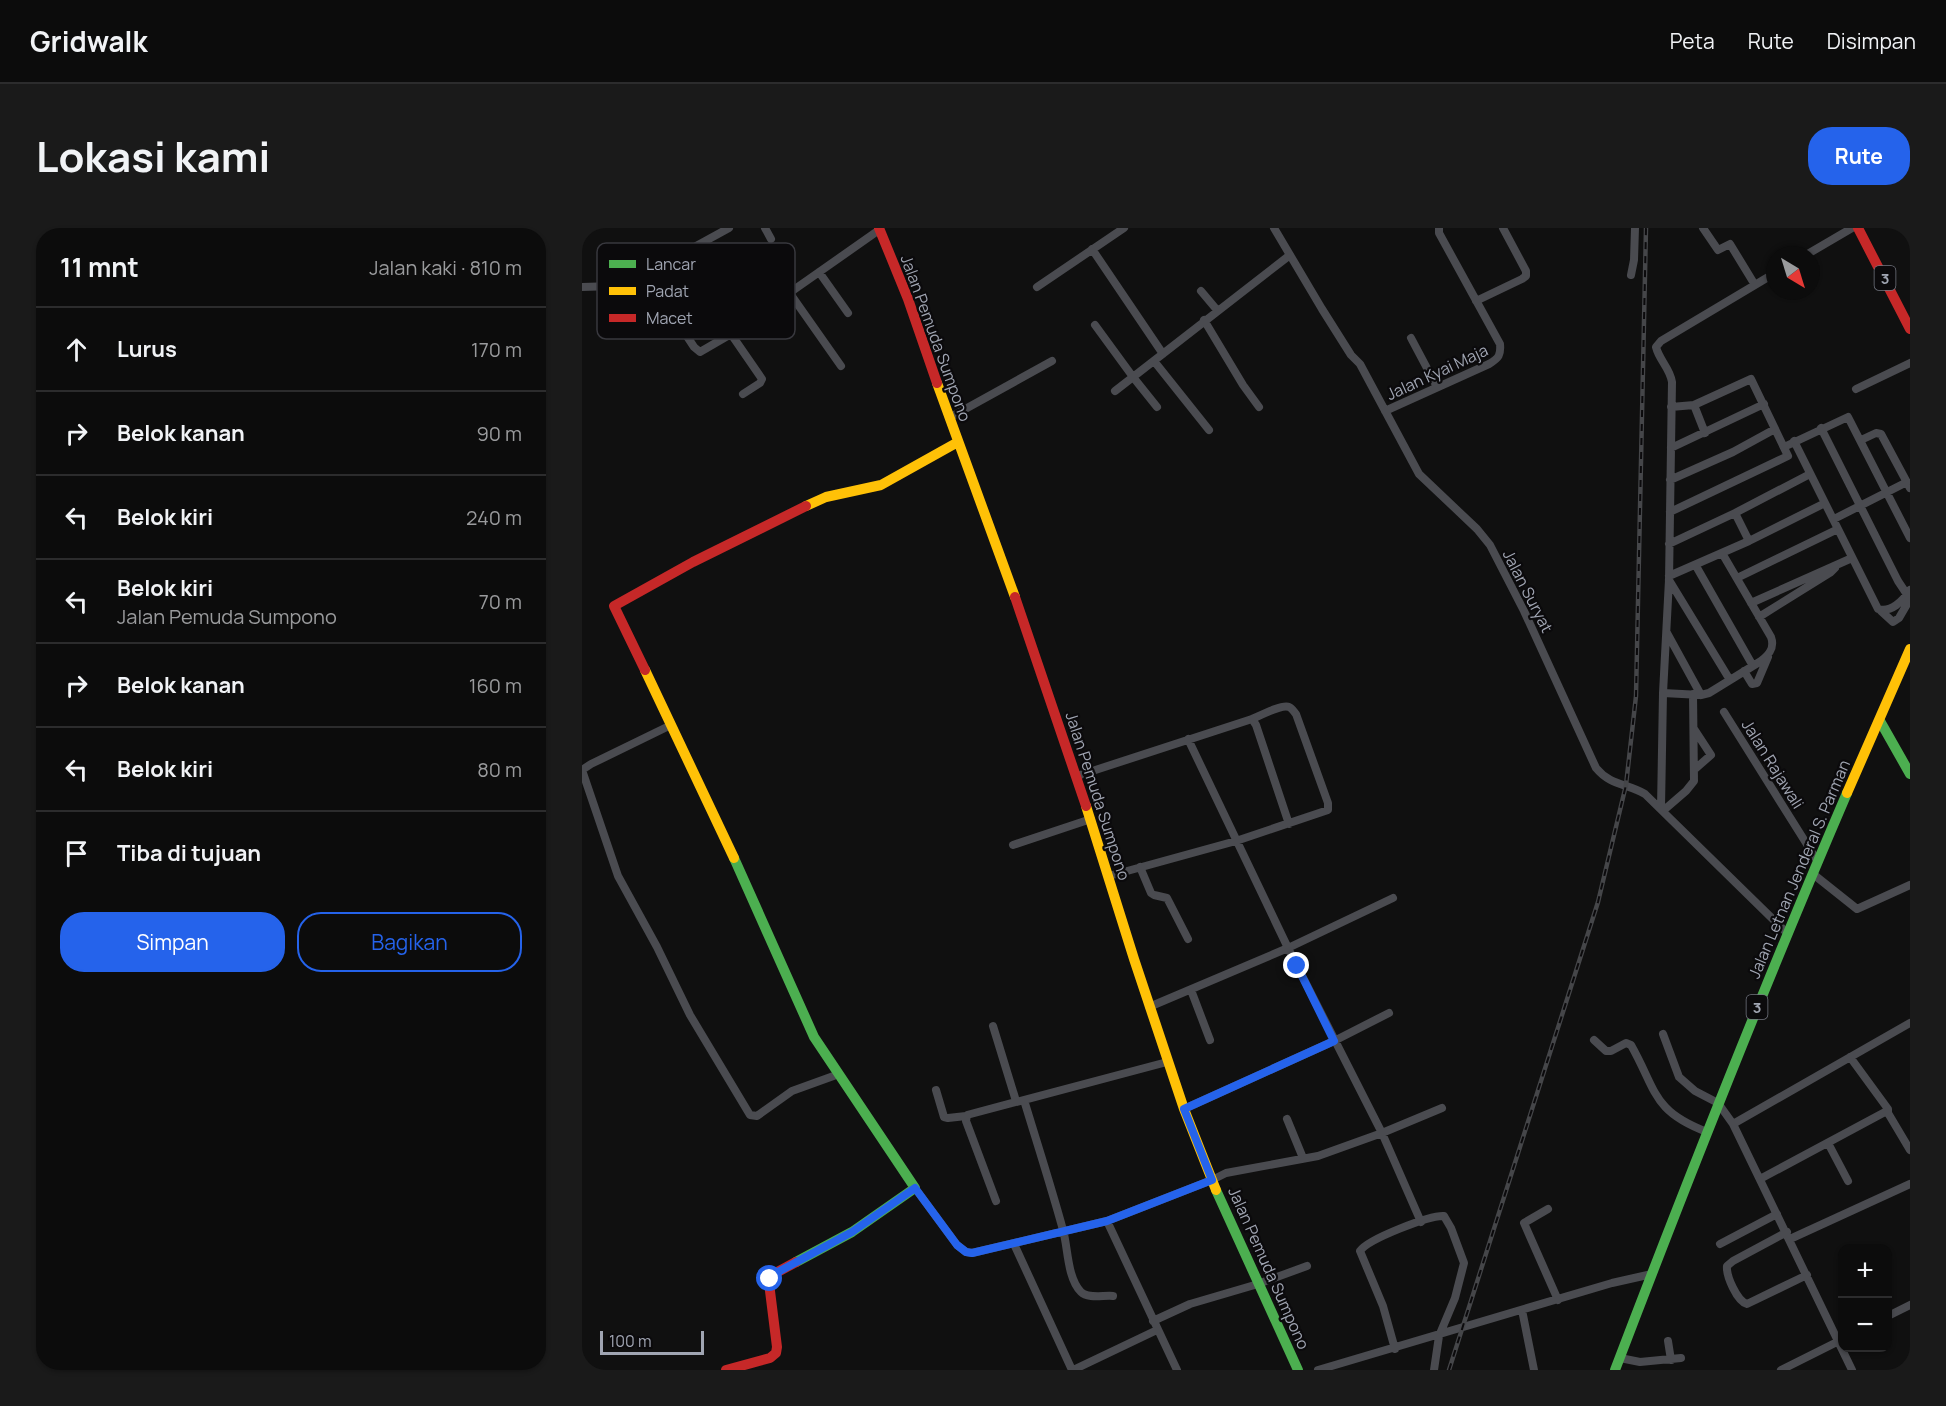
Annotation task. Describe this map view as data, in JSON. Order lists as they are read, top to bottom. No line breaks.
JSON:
{"streets":{"main road":["3","Jalan Pemuda Sumpono","Jalan Letnan Jenderal S. Parman"],"street":["Jalan Kyai Maja","Jalan Suryat","Jalan Rajawali"]},"crossings":[["Jalan Kyai Maja","Jalan Suryat"],["Jalan Suryat","Jalan Letnan Jenderal S. Parman"],["Jalan Rajawali","Jalan Letnan Jenderal S. Parman"]],"legend":["Lancar","Padat","Macet"],"scale_bar":"100 m","north":"bottom right","page":{"header":"Gridwalk","nav":["Peta","Rute","Disimpan"],"title":"Lokasi kami","buttons":["Rute",["Simpan","Bagikan"]],"heading":["11 mnt","Jalan kaki · 810 m"],"list":[["Lurus","170 m"],["Belok kanan","90 m"],["Belok kiri","240 m"],["Belok kiri","Jalan Pemuda Sumpono","70 m"],["Belok kanan","160 m"],["Belok kiri","80 m"],"Tiba di tujuan"],"map_buttons":["+","−"],"scale":"100 m"}}
